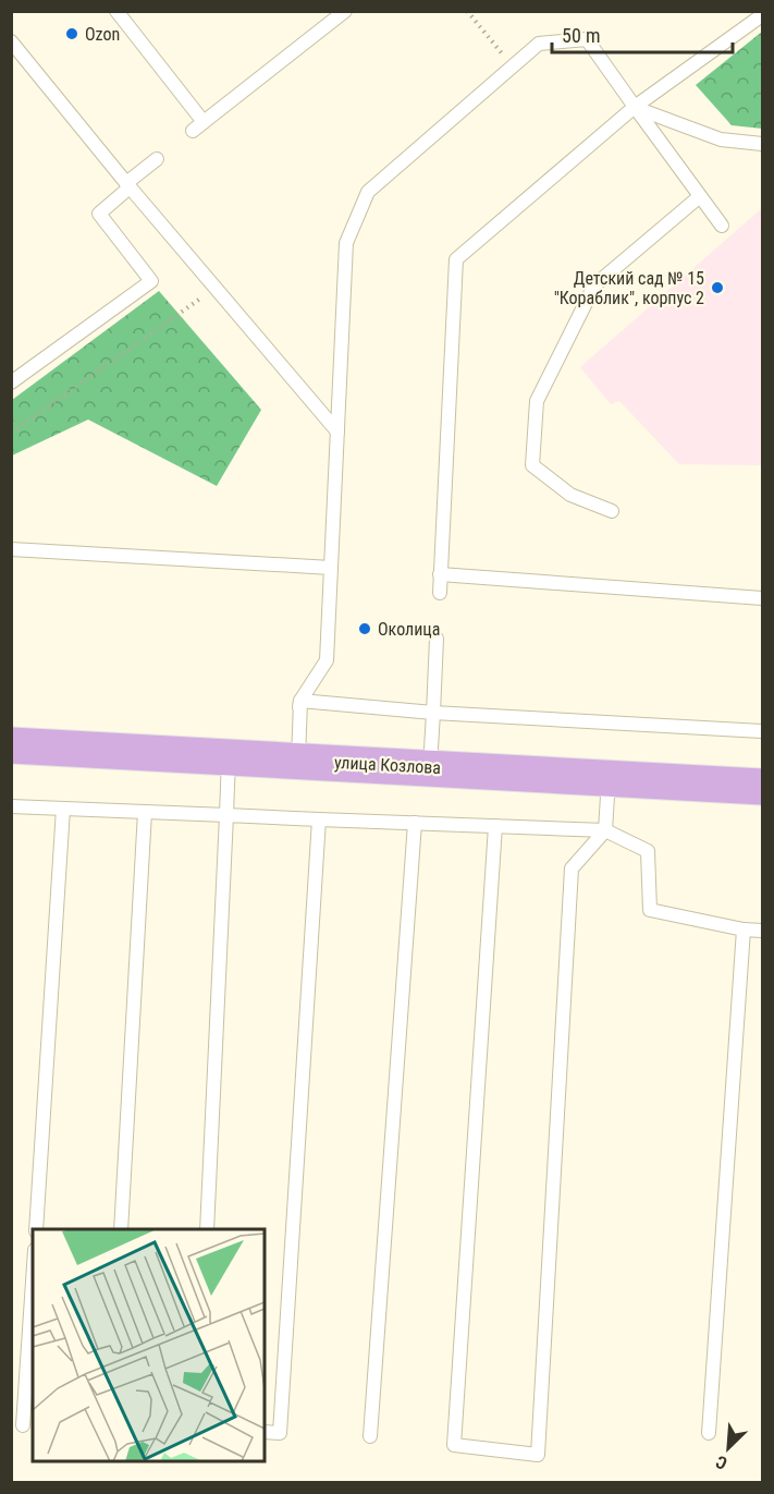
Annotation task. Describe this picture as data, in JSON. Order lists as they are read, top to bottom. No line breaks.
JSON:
{"streets":{"main road":["улица Козлова"]},"places":["Ozon","Детский сад № 15 \"Кораблик\", корпус 2","Околица"],"scale_bar":"50 m","north":"bottom left"}
